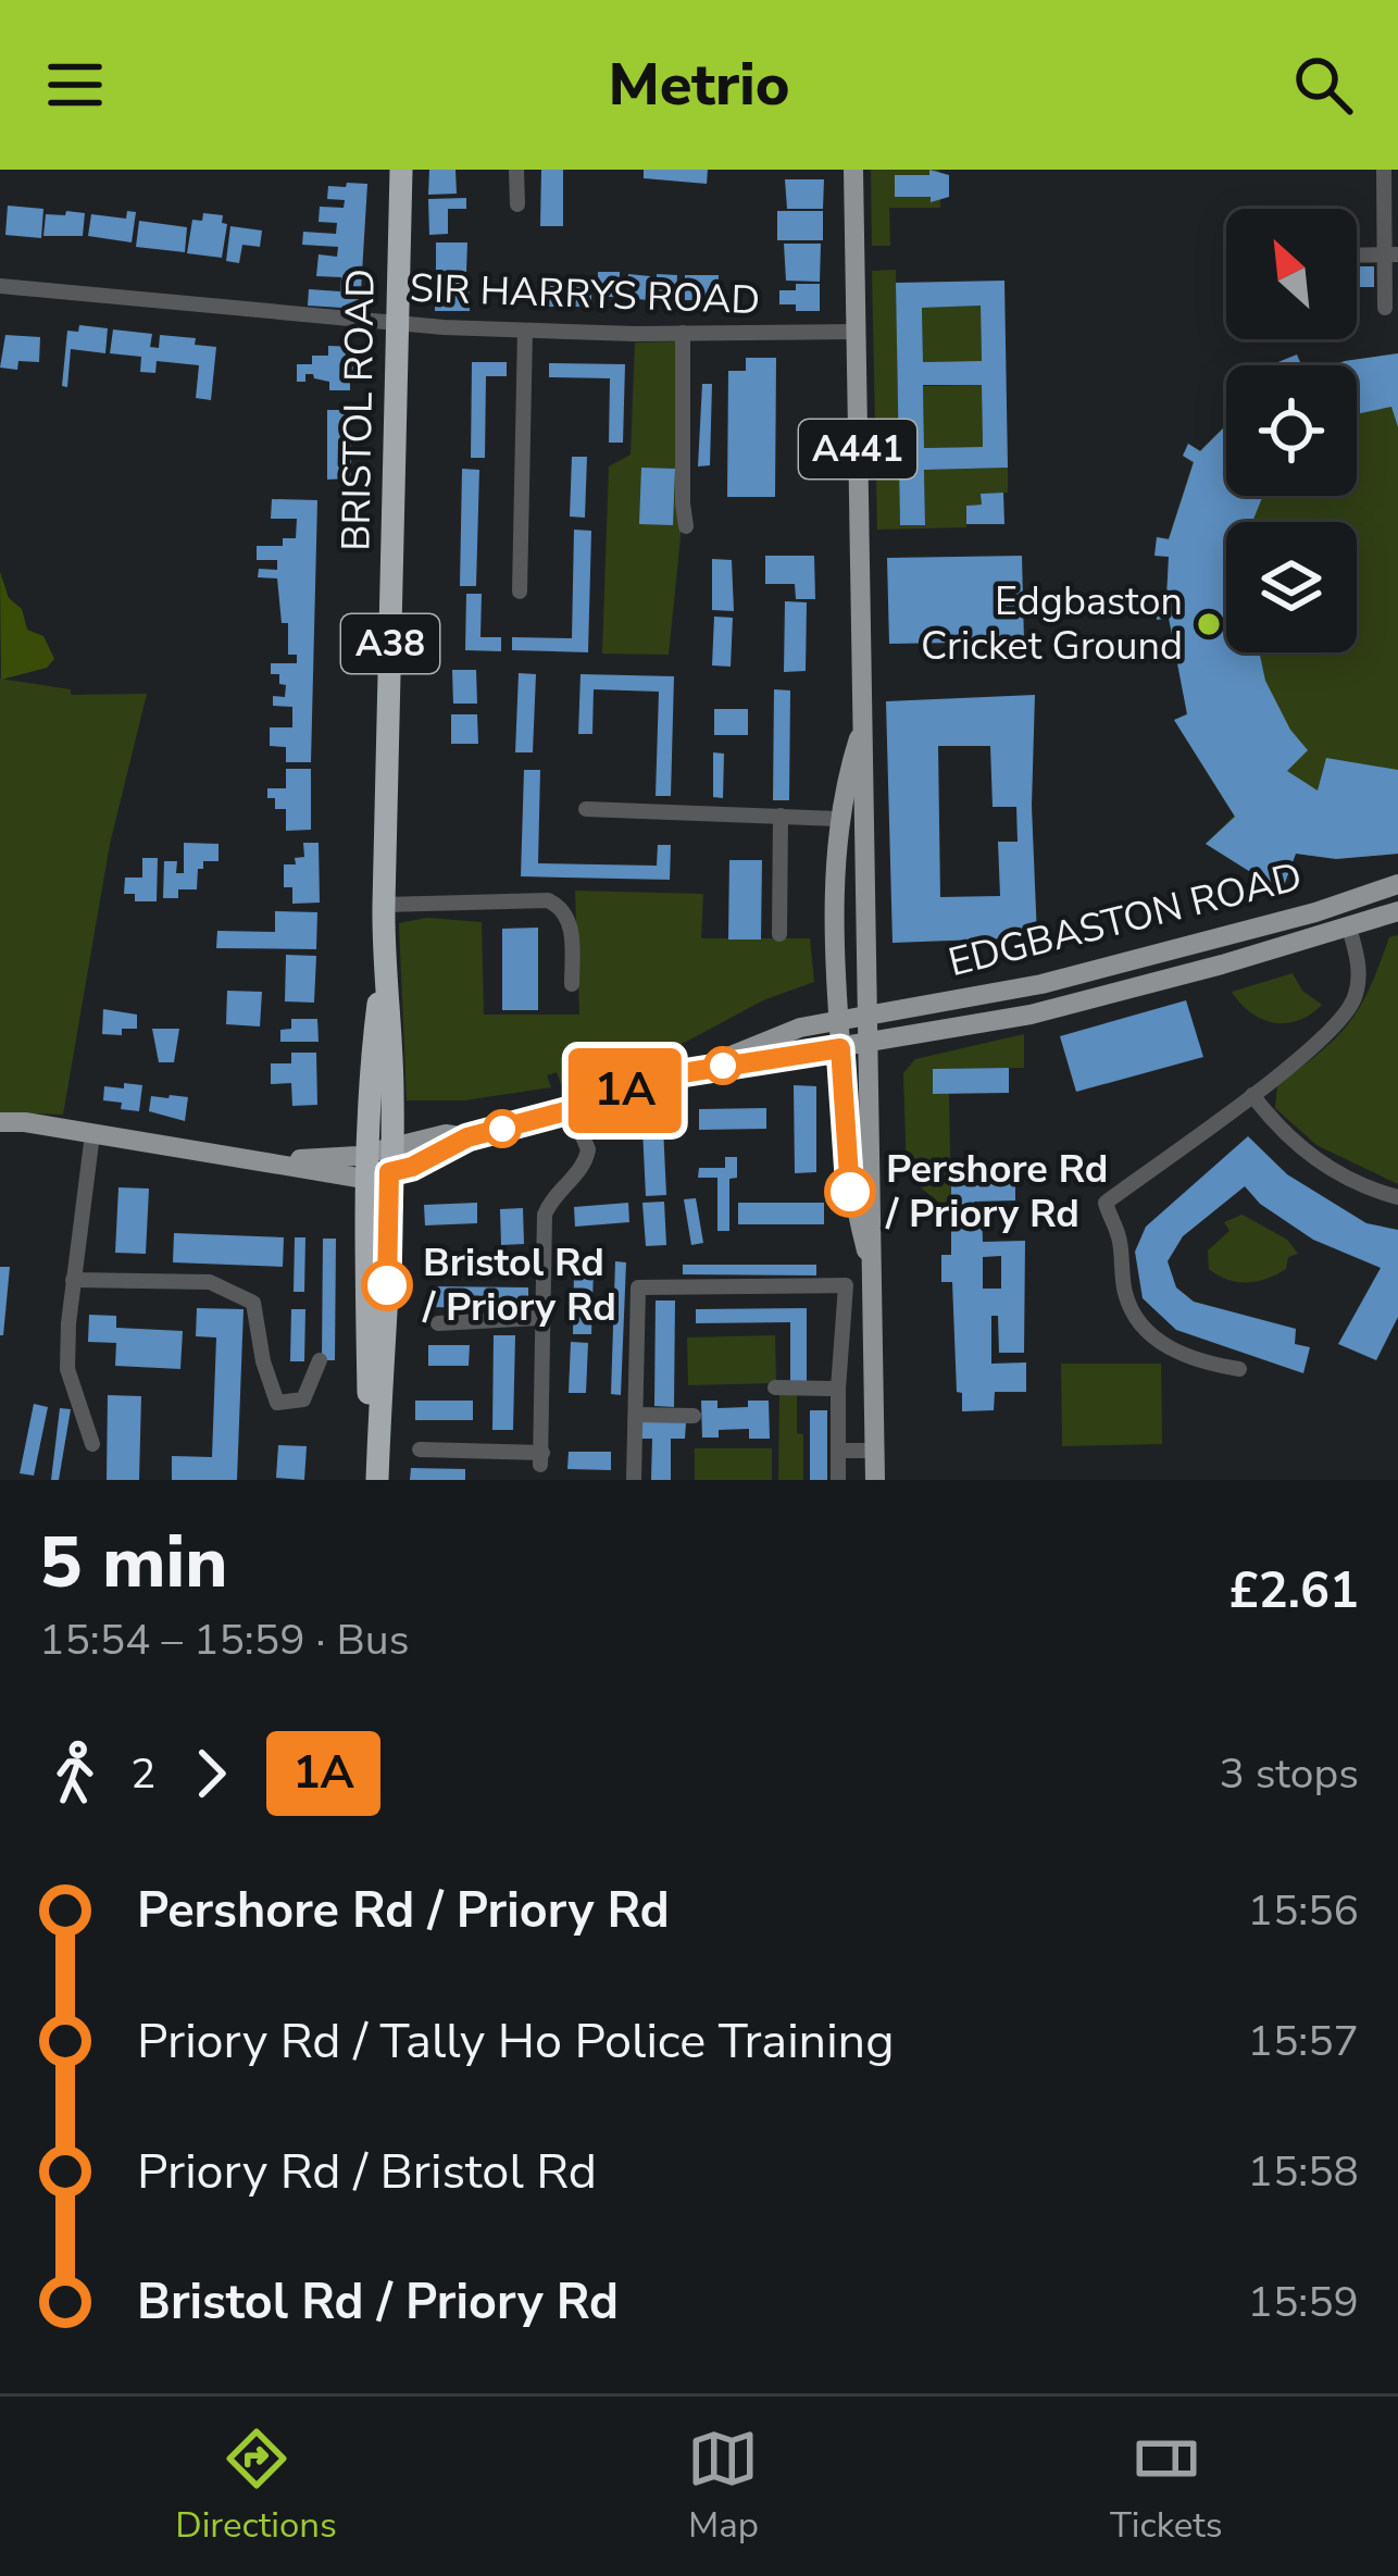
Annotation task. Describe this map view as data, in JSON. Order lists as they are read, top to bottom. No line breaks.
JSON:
{"streets":{"highway":["BRISTOL ROAD","A38"],"main road":["A441","EDGBASTON ROAD"],"street":["SIR HARRYS ROAD"]},"crossings":[["SIR HARRYS ROAD","BRISTOL ROAD"],["SIR HARRYS ROAD","A441"],["A441","EDGBASTON ROAD"]],"places":["Edgbaston Cricket Ground","Pershore Rd / Priory Rd","Bristol Rd / Priory Rd"],"lines":["bus line 1A"],"north":"top left","page":{"header":"Metrio","on_map":"1A","heading":["5 min","15:54 – 15:59 · Bus","£2.61"],"legs":["2","1A","3 stops"],"list":[{"name":"Pershore Rd / Priory Rd","value":"15:56"},{"name":"Priory Rd / Tally Ho Police Training","value":"15:57"},{"name":"Priory Rd / Bristol Rd","value":"15:58"},{"name":"Bristol Rd / Priory Rd","value":"15:59"}],"tabs":["Directions","Map","Tickets"]}}
